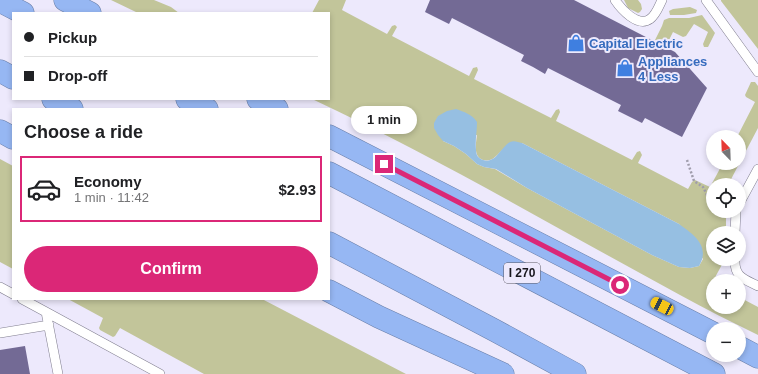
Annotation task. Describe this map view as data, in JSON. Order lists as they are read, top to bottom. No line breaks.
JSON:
{"streets":{"highway":["I 270"]},"places":{"shop":["Capital Electric","Appliances 4 Less"]},"north":"top left","page":{"banner":["Pickup","Drop-off"],"bubble":"1 min","heading":"Choose a ride","map_buttons":["+","−"],"list":[{"name":"Economy","note":"1 min · 11:42","value":"$2.93"}],"buttons":"Confirm"}}
